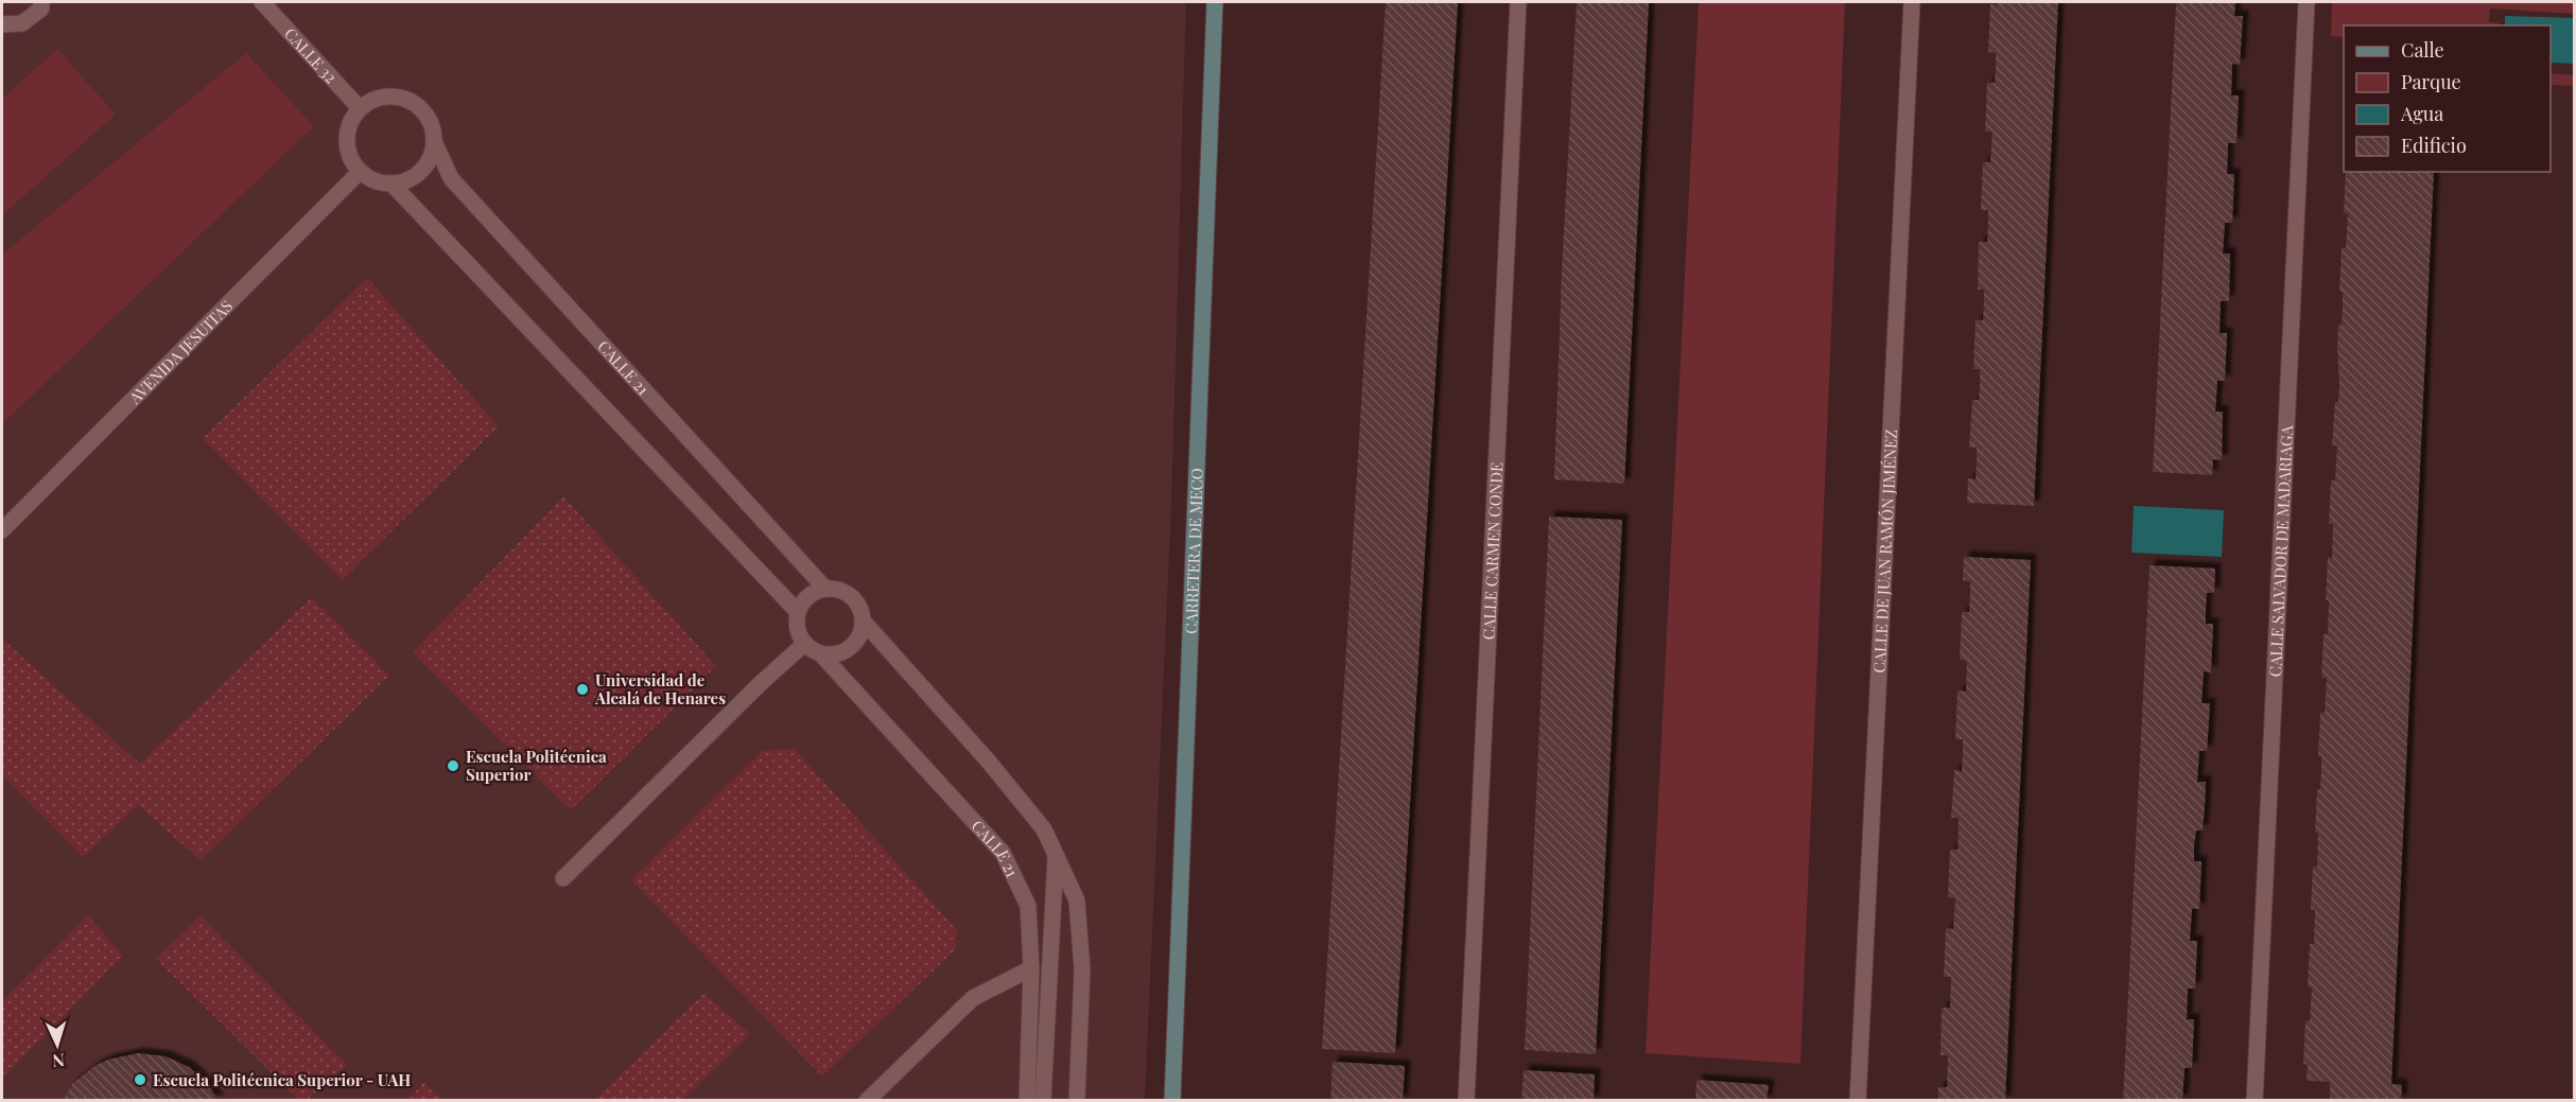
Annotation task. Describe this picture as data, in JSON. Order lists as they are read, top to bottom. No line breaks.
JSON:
{"streets":{"street":["CALLE 32","AVENIDA JESUITAS","CALLE 21","CALLE CARMEN CONDE","CALLE DE JUAN RAMÓN JIMÉNEZ","CARRETERA DE MECO","CALLE SALVADOR DE MADARIAGA"]},"crossings":[["CALLE 32","AVENIDA JESUITAS"],["CALLE 32","CALLE 21"],["AVENIDA JESUITAS","CALLE 21"]],"places":["Universidad de Alcalá de Henares","Escuela Politécnica Superior","Escuela Politécnica Superior - UAH"],"legend":["Calle","Parque","Agua","Edificio"],"north":"bottom"}
